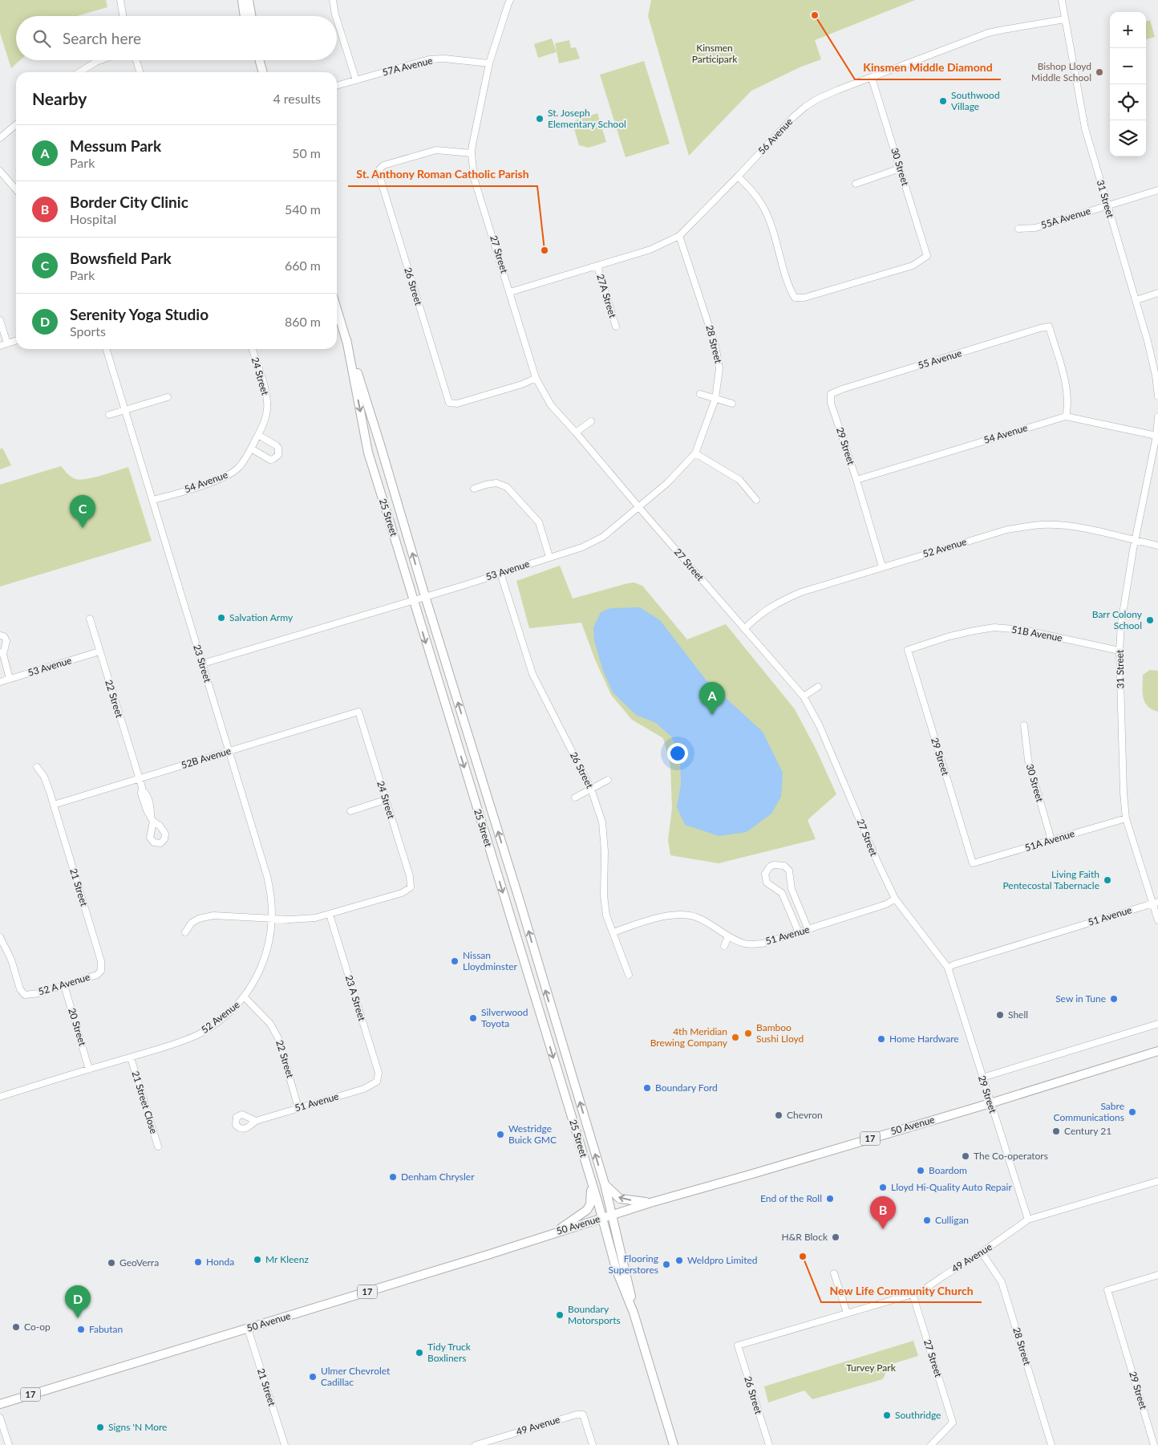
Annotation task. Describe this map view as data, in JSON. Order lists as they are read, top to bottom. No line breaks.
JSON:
{"streets":{"main road":["25 Street","50 Avenue","17"],"street":["57A Avenue","56 Avenue","30 Street","31 Street","55A Avenue","27 Street","26 Street","27A Street","28 Street","55 Avenue","24 Street","54 Avenue","29 Street","52 Avenue","53 Avenue","51B Avenue","23 Street","22 Street","52B Avenue","51A Avenue","21 Street","51 Avenue","52 A Avenue","23 A Street","20 Street","21 Street Close","49 Avenue"]},"crossings":[["57A Avenue","27 Street"],["56 Avenue","30 Street"],["56 Avenue","31 Street"],["56 Avenue","27 Street"],["56 Avenue","27A Street"],["56 Avenue","28 Street"],["30 Street","51A Avenue"],["31 Street","55A Avenue"],["31 Street","54 Avenue"],["31 Street","52 Avenue"],["31 Street","51B Avenue"],["31 Street","51A Avenue"],["31 Street","51 Avenue"],["27 Street","26 Street"],["27 Street","29 Street"],["27 Street","52 Avenue"],["27 Street","53 Avenue"],["27 Street","51 Avenue"],["27 Street","49 Avenue"],["26 Street","53 Avenue"],["26 Street","51 Avenue"],["26 Street","49 Avenue"],["28 Street","53 Avenue"],["28 Street","49 Avenue"],["55 Avenue","54 Avenue"],["55 Avenue","29 Street"],["24 Street","54 Avenue"],["24 Street","52B Avenue"],["24 Street","23 A Street"],["54 Avenue","29 Street"],["54 Avenue","23 Street"],["29 Street","52 Avenue"],["29 Street","51B Avenue"],["29 Street","51A Avenue"],["29 Street","51 Avenue"],["29 Street","50 Avenue"],["29 Street","49 Avenue"],["25 Street","53 Avenue"],["25 Street","50 Avenue"],["52 Avenue","23 Street"],["52 Avenue","22 Street"],["52 Avenue","20 Street"],["52 Avenue","21 Street Close"],["53 Avenue","23 Street"],["53 Avenue","22 Street"],["23 Street","52B Avenue"],["22 Street","52B Avenue"],["22 Street","51 Avenue"],["52B Avenue","21 Street"],["21 Street","52 A Avenue"],["21 Street","50 Avenue"],["51 Avenue","23 A Street"],["52 A Avenue","20 Street"]],"parks":["Kinsmen Participark","Turvey Park"],"places":["Kinsmen Middle Diamond","Bishop Lloyd Middle School","Southwood Village","St. Joseph Elementary School","St. Anthony Roman Catholic Parish","Salvation Army","Barr Colony School","Living Faith Pentecostal Tabernacle","Nissan Lloydminster","Sew in Tune","Shell","Silverwood Toyota","Bamboo Sushi Lloyd","4th Meridian Brewing Company","Home Hardware","Boundary Ford","Sabre Communications","Chevron","Century 21","Westridge Buick GMC","The Co-operators","Boardom","Denham Chrysler","Lloyd Hi-Quality Auto Repair","End of the Roll","Culligan","H&R Block","New Life Community Church","Mr Kleenz","Weldpro Limited","Honda","GeoVerra","Flooring Superstores","Boundary Motorsports","Co-op","Fabutan","Tidy Truck Boxliners","Ulmer Chevrolet Cadillac","Southridge","Signs 'N More"],"page":{"map_buttons":["+","−"],"search":"Search here","heading":["Nearby","4 results"],"list":[{"mark":"A","name":"Messum Park","note":"Park","value":"50 m"},{"mark":"B","name":"Border City Clinic","note":"Hospital","value":"540 m"},{"mark":"C","name":"Bowsfield Park","note":"Park","value":"660 m"},{"mark":"D","name":"Serenity Yoga Studio","note":"Sports","value":"860 m"}],"pins":["C","A","B","D"]}}
